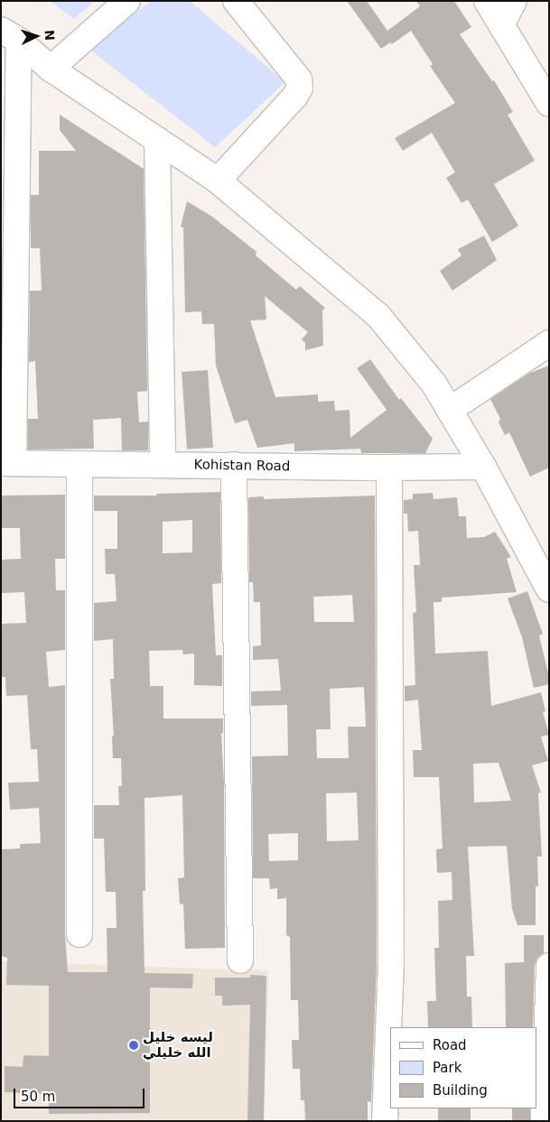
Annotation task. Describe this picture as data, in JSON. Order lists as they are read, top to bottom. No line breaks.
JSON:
{"streets":{"street":["Kohistan Road"]},"places":["ليسه خليل الله خليلي"],"legend":["Road","Park","Building"],"scale_bar":"50 m","north":"right"}
